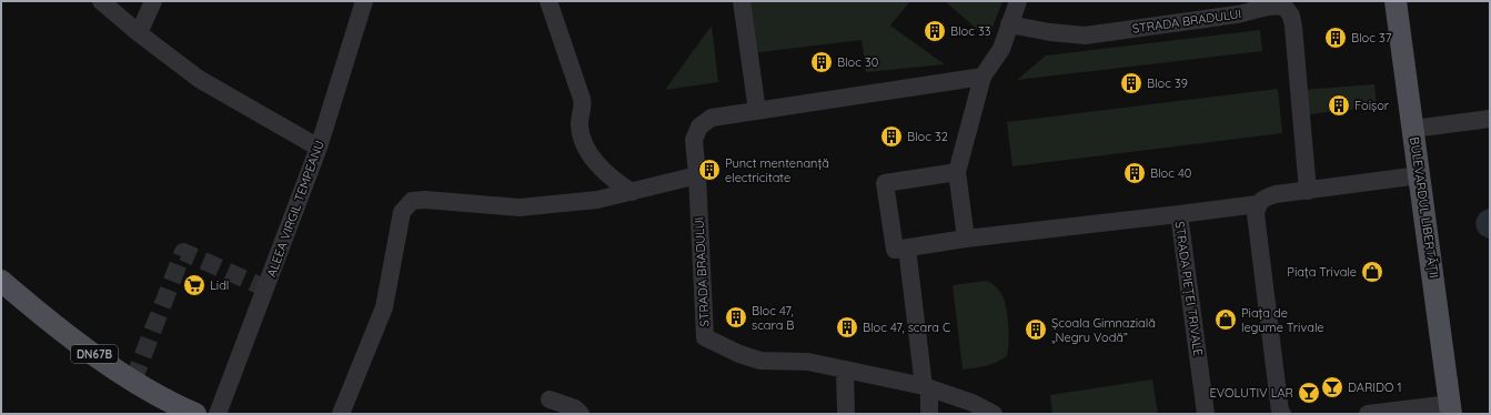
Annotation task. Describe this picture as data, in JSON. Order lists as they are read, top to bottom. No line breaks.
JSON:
{"streets":{"main road":["BULEVARDUL LIBERTĂȚII","DN67B"],"street":["STRADA BRADULUI","ALEEA VIRGIL TEMPEANU","STRADA PIEȚEI TRIVALE"]},"crossings":[["STRADA BRADULUI","STRADA PIEȚEI TRIVALE"],["BULEVARDUL LIBERTĂȚII","STRADA PIEȚEI TRIVALE"]],"places":{"building":["Bloc 33","Bloc 37","Bloc 30","Bloc 39","Foișor","Bloc 32","Punct mentenanță electricitate","Bloc 40","Bloc 47, scara B","Bloc 47, scara C","Școala Gimnazială „Negru Vodă”"],"shop":["Piața Trivale","Piața de legume Trivale"],"supermarket":["Lidl"],"bar":["DARIDO 1","EVOLUTIV LAR"]}}
